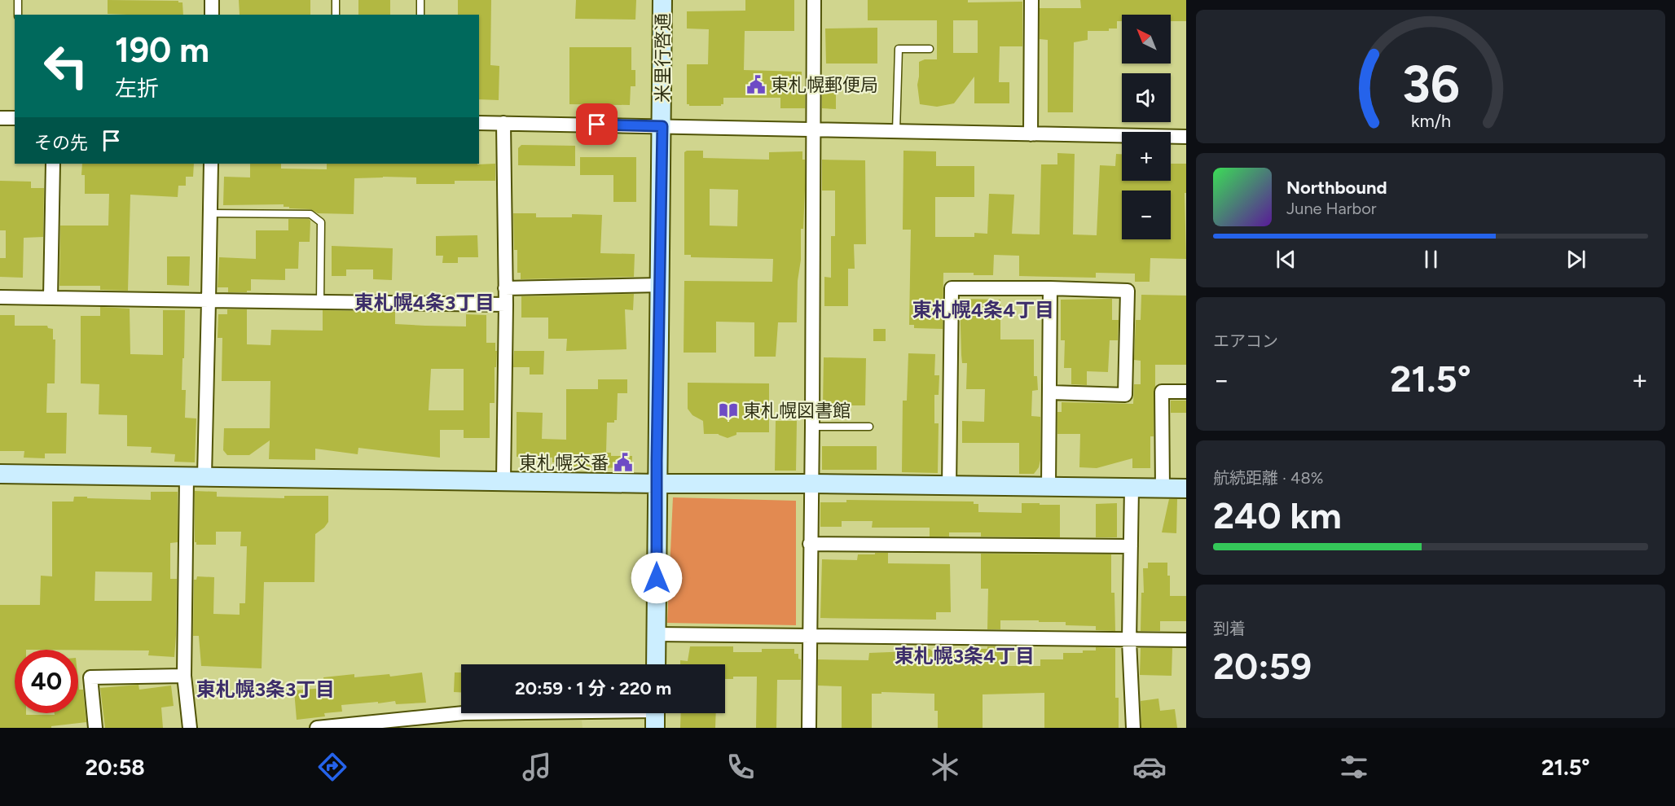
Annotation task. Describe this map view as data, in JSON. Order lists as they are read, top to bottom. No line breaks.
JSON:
{"streets":{"street":["米里行啓通"]},"districts":["東札幌4条3丁目","東札幌4条4丁目","東札幌3条4丁目","東札幌3条3丁目"],"places":{"public building":["東札幌郵便局","東札幌交番"],"library":["東札幌図書館"]},"north":"top left","page":{"map_buttons":["+","−"],"turn":["190 m","左折"],"then":"その先","song":["Northbound","June Harbor"],"tile":["エアコン",["航続距離 · 48%","240 km"],["到着","20:59"]],"heat":["−","21.5°","+"],"limit":"40","trip":"20:59 · 1 分 · 220 m","tabs":["20:58","21.5°"],"gauge":["36","km/h"]}}
